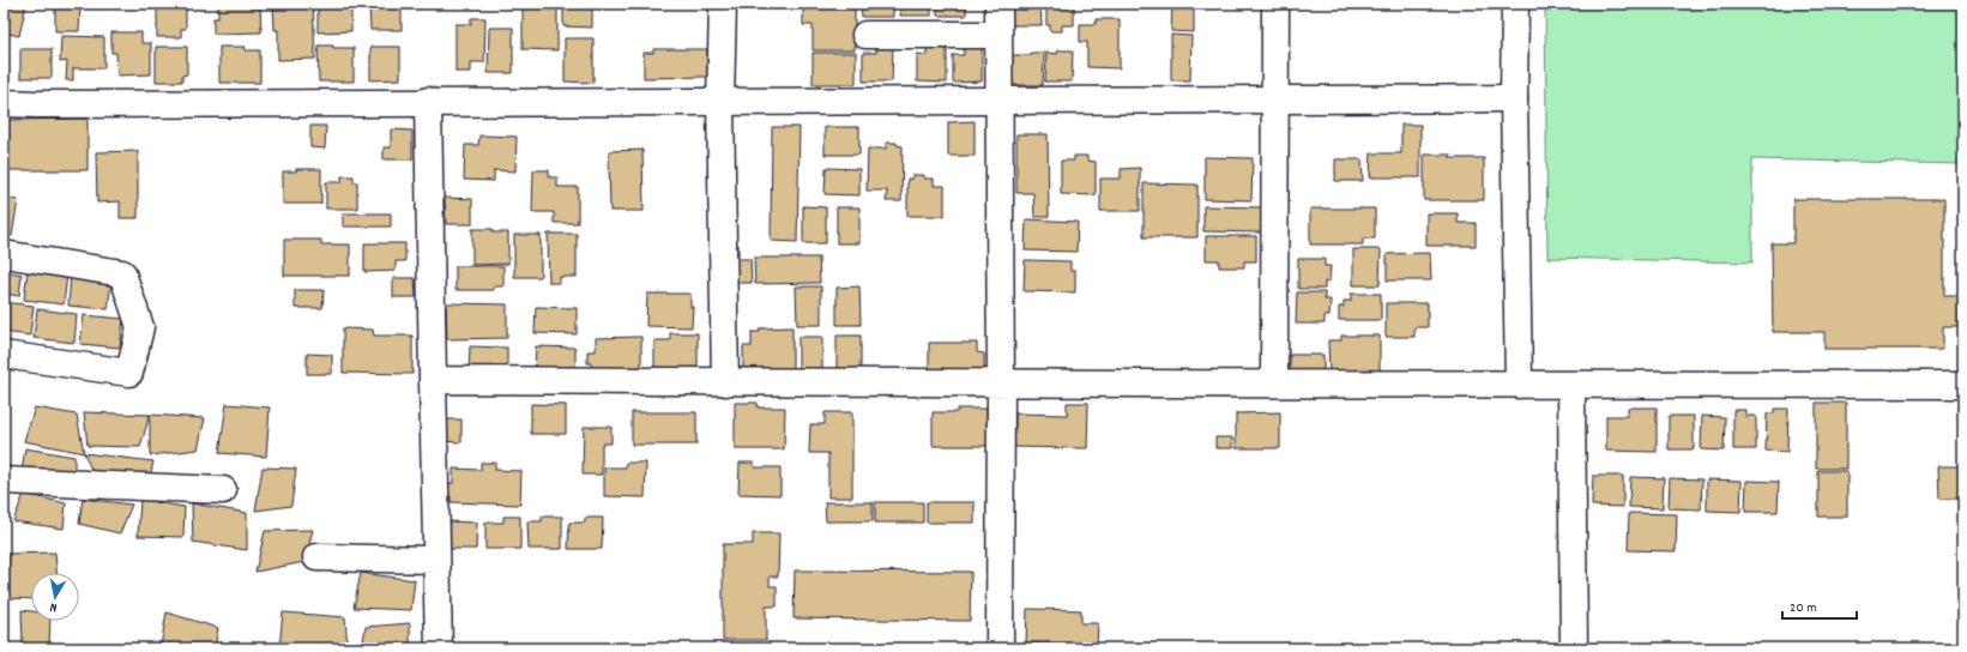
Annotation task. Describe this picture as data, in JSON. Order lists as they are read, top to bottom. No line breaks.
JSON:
{"scale_bar":"20 m","north":"bottom"}
